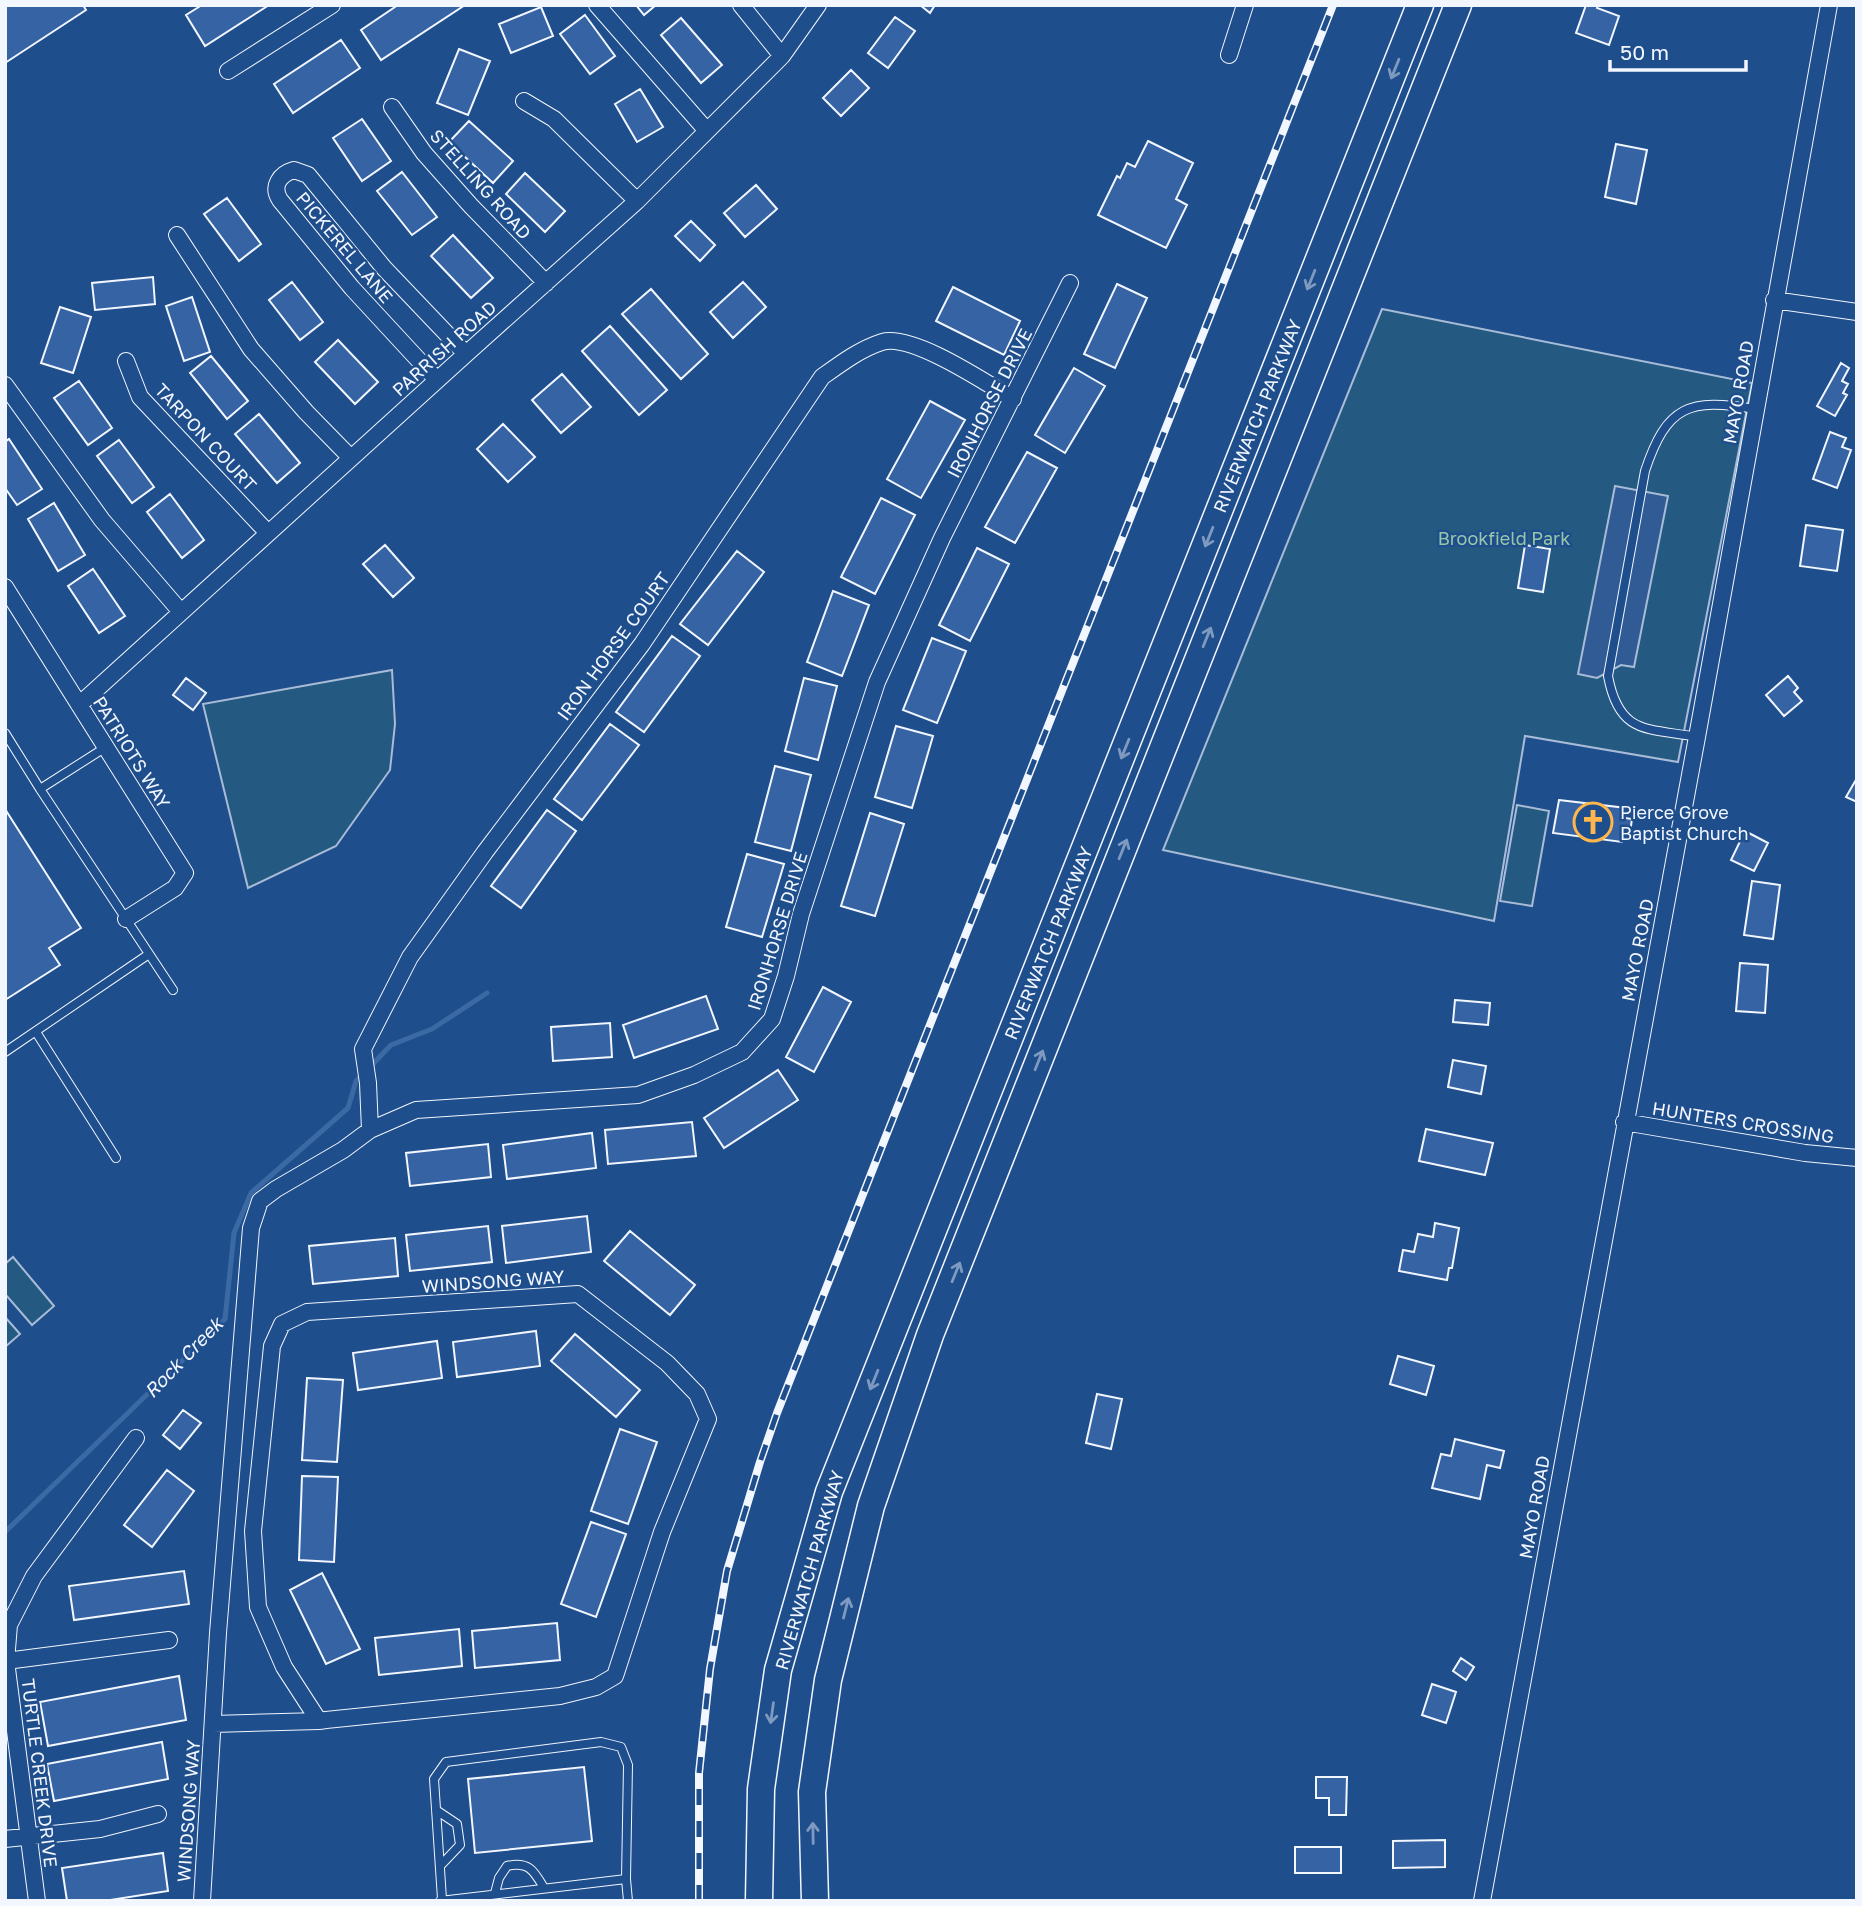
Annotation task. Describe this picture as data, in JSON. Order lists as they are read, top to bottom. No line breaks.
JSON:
{"streets":{"main road":["RIVERWATCH PARKWAY"],"street":["STELLING ROAD","PICKEREL LANE","PARRISH ROAD","MAYO ROAD","IRONHORSE DRIVE","TARPON COURT","IRON HORSE COURT","PATRIOTS WAY","HUNTERS CROSSING","WINDSONG WAY","TURTLE CREEK DRIVE"]},"crossings":[["STELLING ROAD","PARRISH ROAD"],["PICKEREL LANE","PARRISH ROAD"],["PARRISH ROAD","TARPON COURT"],["PARRISH ROAD","PATRIOTS WAY"],["MAYO ROAD","HUNTERS CROSSING"],["IRONHORSE DRIVE","IRON HORSE COURT"],["IRONHORSE DRIVE","WINDSONG WAY"]],"water":["Rock Creek"],"parks":["Brookfield Park"],"places":{"church":["Pierce Grove Baptist Church"]},"scale_bar":"50 m"}
